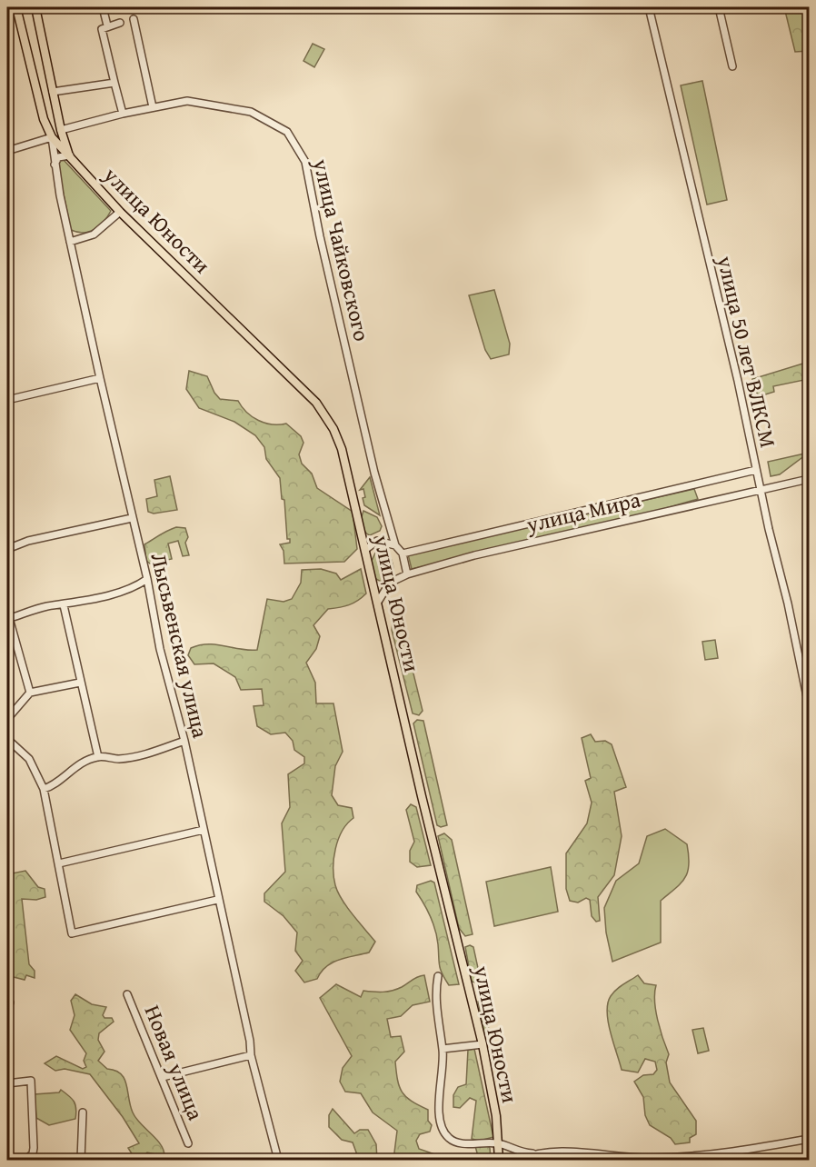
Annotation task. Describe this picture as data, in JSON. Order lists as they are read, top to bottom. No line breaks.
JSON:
{"streets":{"main road":["улица Юности","Лысьвенская улица"],"street":["улица Чайковского","улица 50 лет ВЛКСМ","улица Мира","Новая улица"]},"crossings":[["улица Юности","улица Мира"],["улица Юности","Лысьвенская улица"],["улица Чайковского","улица Мира"],["улица 50 лет ВЛКСМ","улица Мира"]]}
